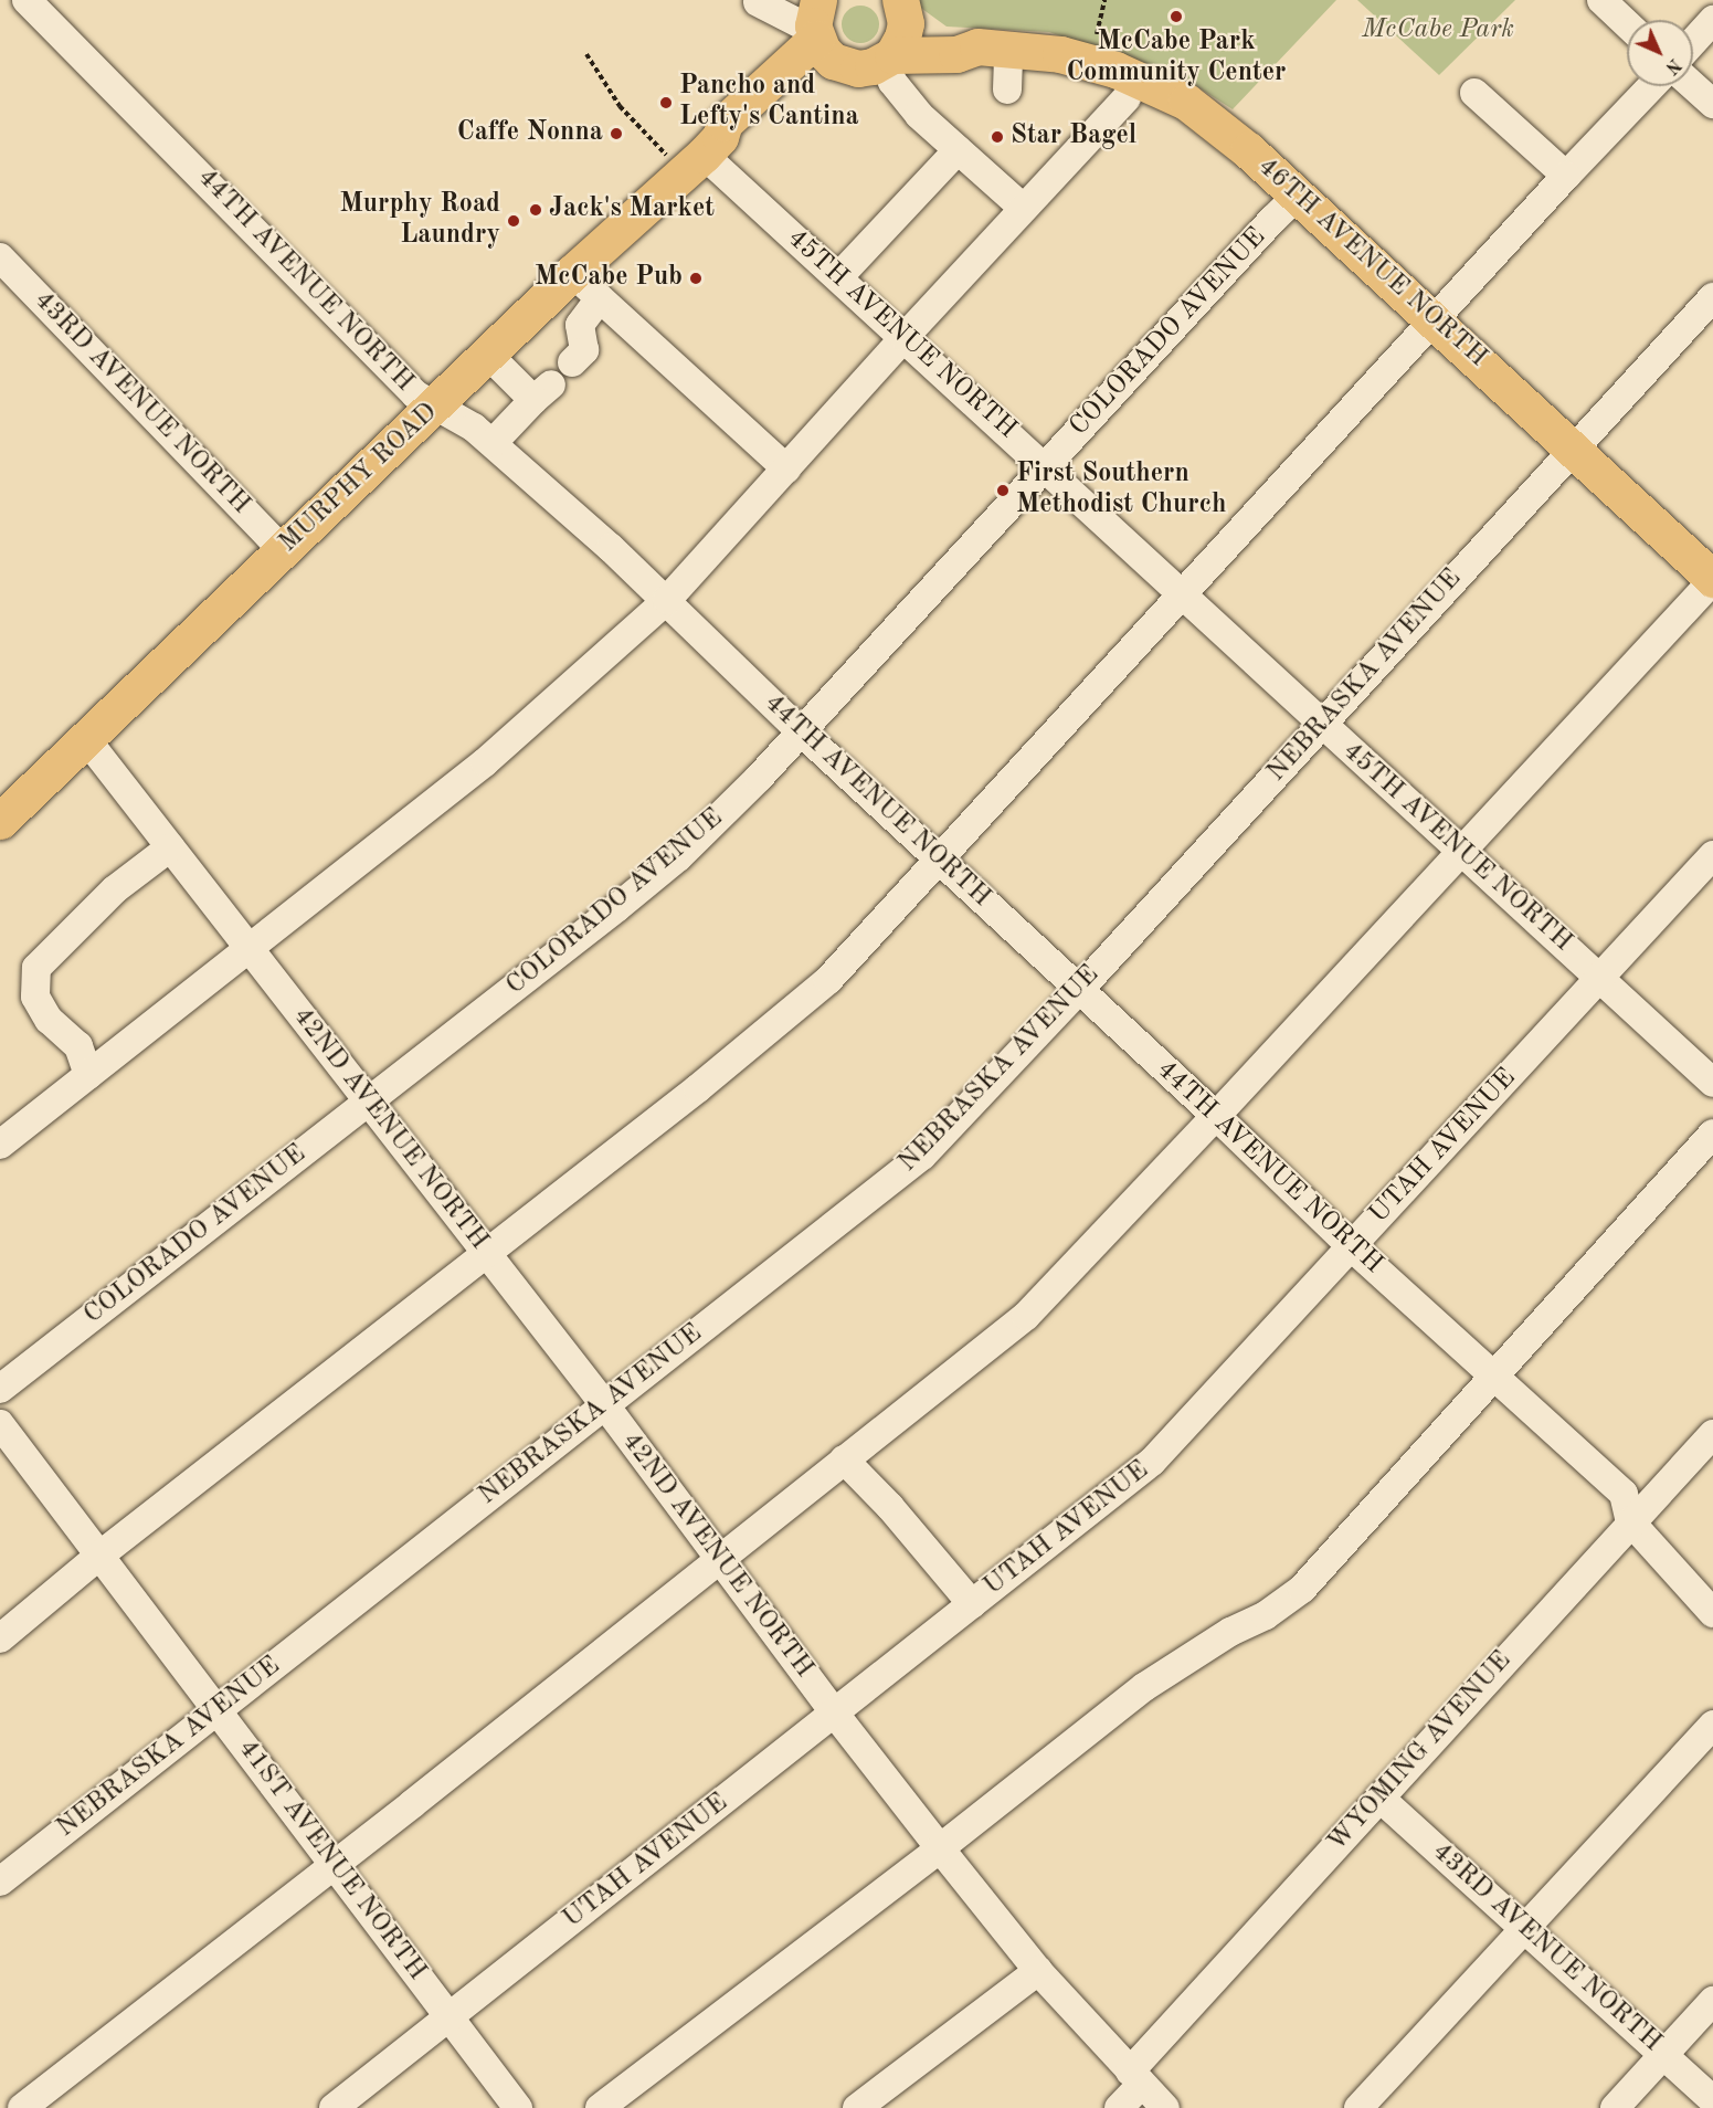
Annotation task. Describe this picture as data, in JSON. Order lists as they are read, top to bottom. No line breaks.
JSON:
{"streets":{"main road":["46TH AVENUE NORTH","MURPHY ROAD"],"street":["44TH AVENUE NORTH","COLORADO AVENUE","45TH AVENUE NORTH","43RD AVENUE NORTH","NEBRASKA AVENUE","42ND AVENUE NORTH","UTAH AVENUE","WYOMING AVENUE","41ST AVENUE NORTH"]},"crossings":[["46TH AVENUE NORTH","COLORADO AVENUE"],["46TH AVENUE NORTH","MURPHY ROAD"],["46TH AVENUE NORTH","NEBRASKA AVENUE"],["44TH AVENUE NORTH","COLORADO AVENUE"],["44TH AVENUE NORTH","MURPHY ROAD"],["44TH AVENUE NORTH","NEBRASKA AVENUE"],["44TH AVENUE NORTH","UTAH AVENUE"],["44TH AVENUE NORTH","WYOMING AVENUE"],["COLORADO AVENUE","45TH AVENUE NORTH"],["COLORADO AVENUE","42ND AVENUE NORTH"],["45TH AVENUE NORTH","MURPHY ROAD"],["45TH AVENUE NORTH","NEBRASKA AVENUE"],["45TH AVENUE NORTH","UTAH AVENUE"],["43RD AVENUE NORTH","MURPHY ROAD"],["43RD AVENUE NORTH","WYOMING AVENUE"],["MURPHY ROAD","42ND AVENUE NORTH"],["NEBRASKA AVENUE","42ND AVENUE NORTH"],["NEBRASKA AVENUE","41ST AVENUE NORTH"],["42ND AVENUE NORTH","UTAH AVENUE"],["42ND AVENUE NORTH","WYOMING AVENUE"],["UTAH AVENUE","41ST AVENUE NORTH"]],"parks":["McCabe Park"],"places":["McCabe Park Community Center","Pancho and Lefty's Cantina","Caffe Nonna","Star Bagel","Jack's Market","Murphy Road Laundry","McCabe Pub","First Southern Methodist Church"],"north":"bottom right"}
